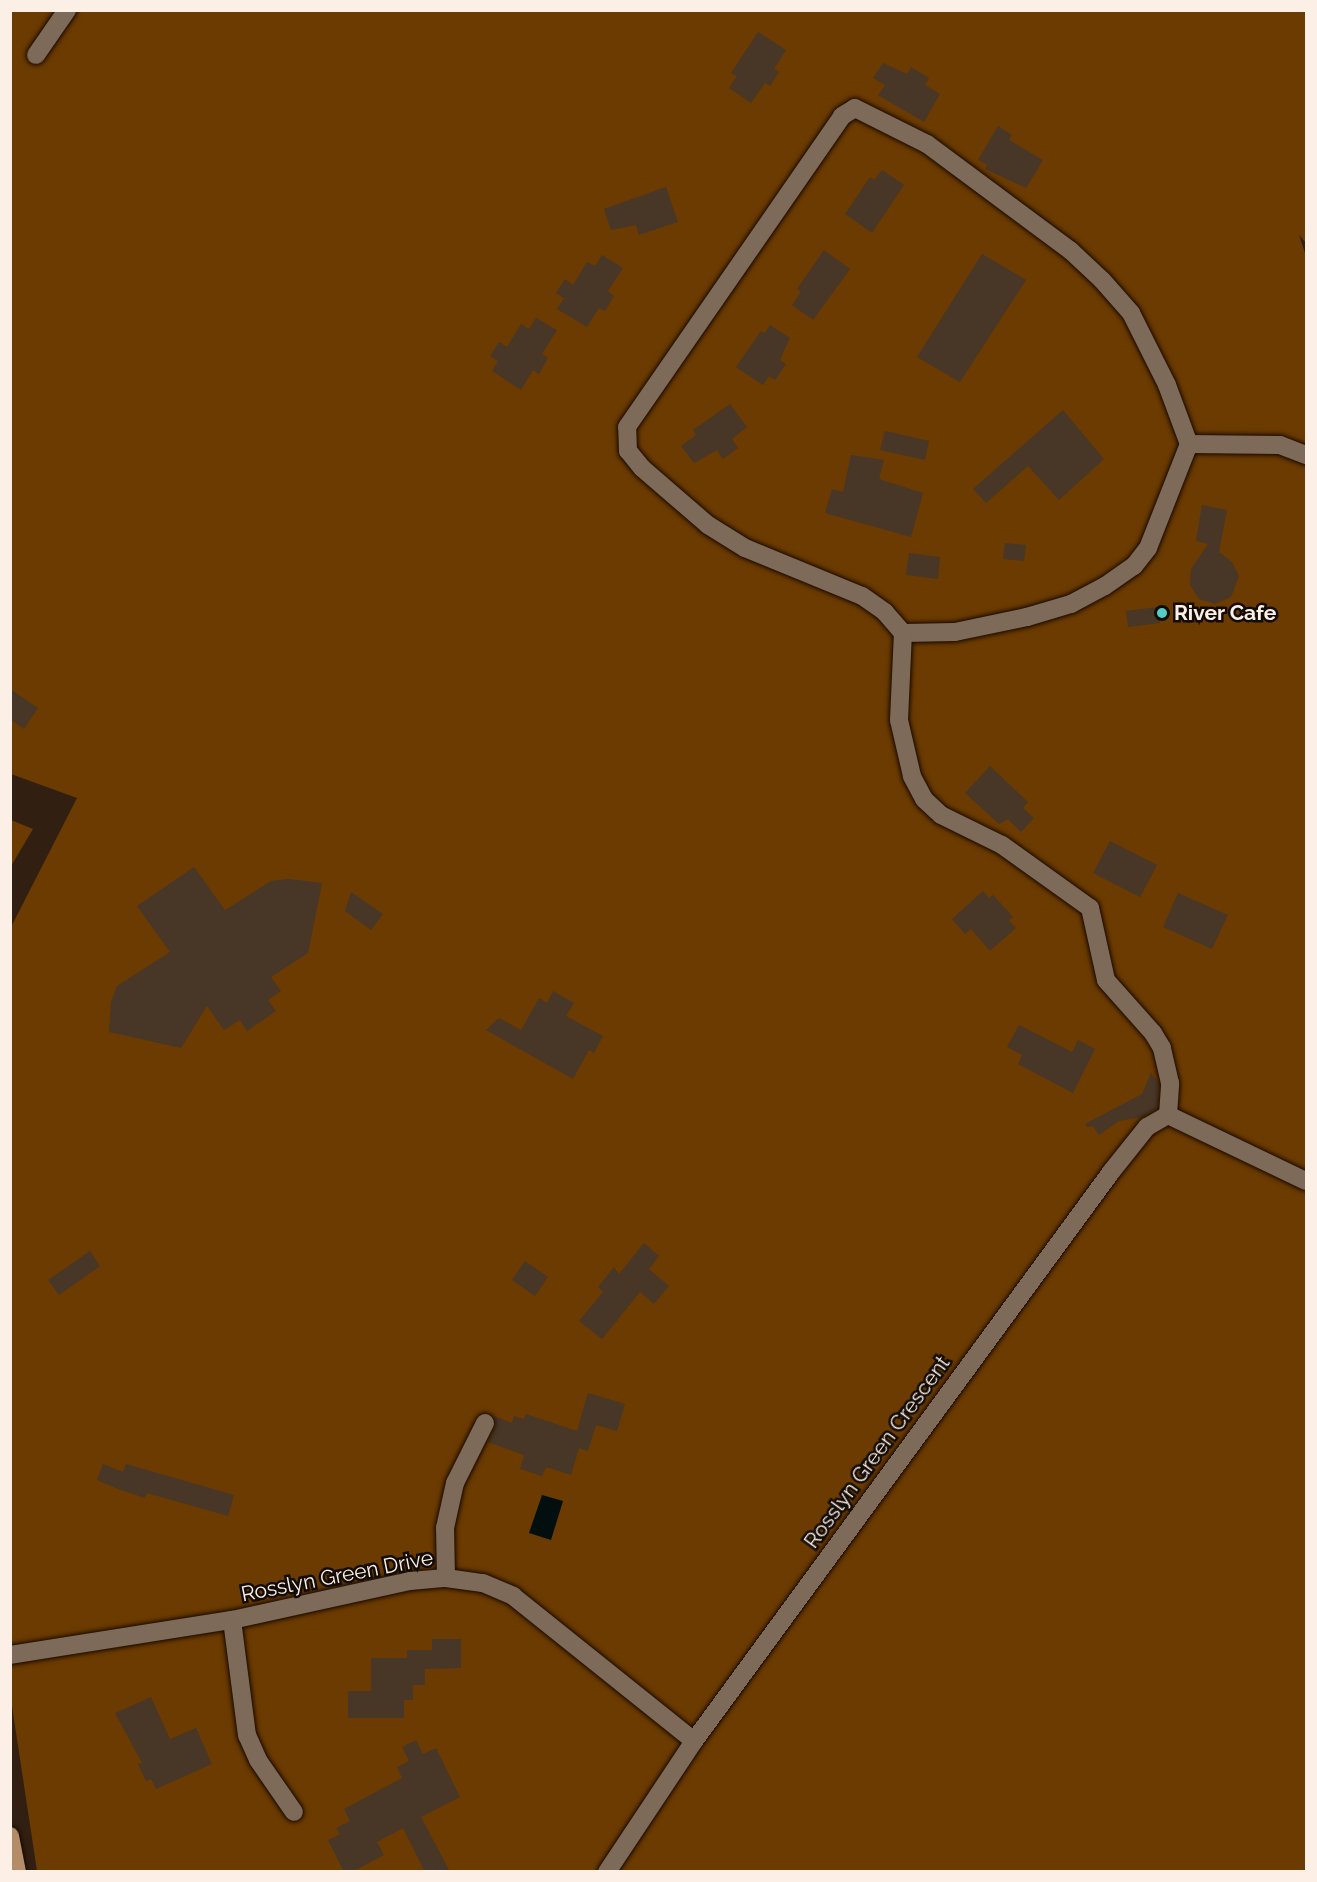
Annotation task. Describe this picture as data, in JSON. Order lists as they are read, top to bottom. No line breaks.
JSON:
{"streets":{"street":["Rosslyn Green Crescent","Rosslyn Green Drive"]},"crossings":[["Rosslyn Green Crescent","Rosslyn Green Drive"]],"places":["River Cafe"]}
